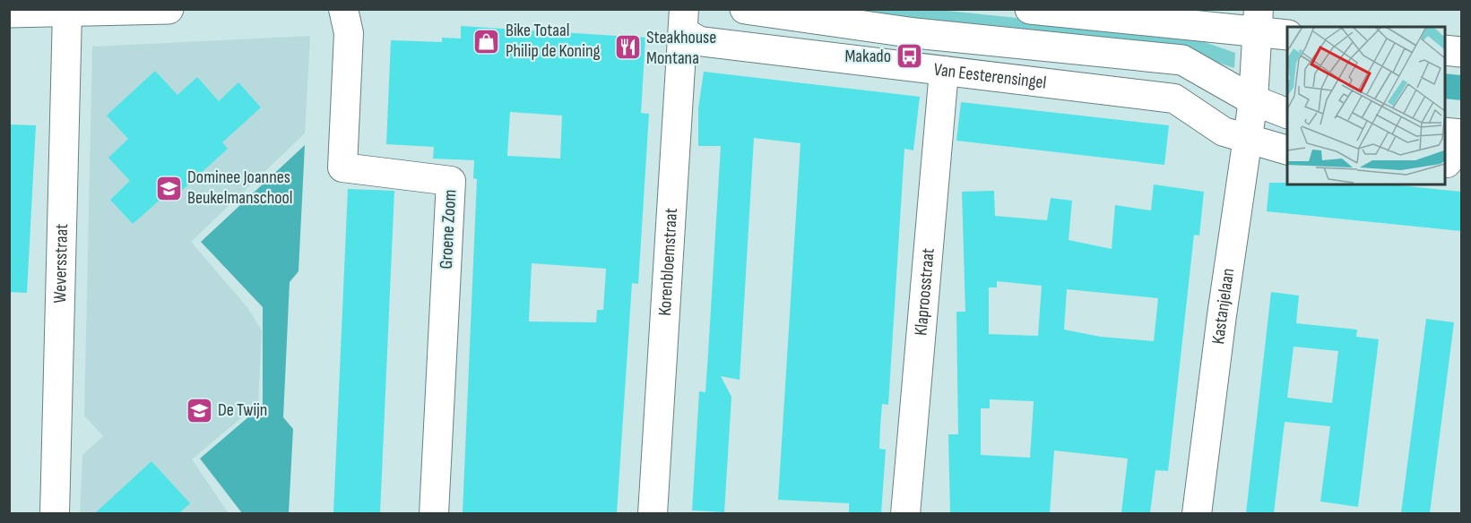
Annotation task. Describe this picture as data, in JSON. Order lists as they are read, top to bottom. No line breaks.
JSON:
{"streets":{"street":["Van Eesterensingel","Groene Zoom","Korenbloemstraat","Weversstraat","Klaproosstraat","Kastanjelaan"]},"crossings":[["Van Eesterensingel","Korenbloemstraat"],["Van Eesterensingel","Klaproosstraat"],["Van Eesterensingel","Kastanjelaan"]],"places":{"shop":["Bike Totaal Philip de Koning"],"restaurant":["Steakhouse Montana"],"bus stop":["Makado"],"school or university":["Dominee Joannes Beukelmanschool","De Twijn"]}}
